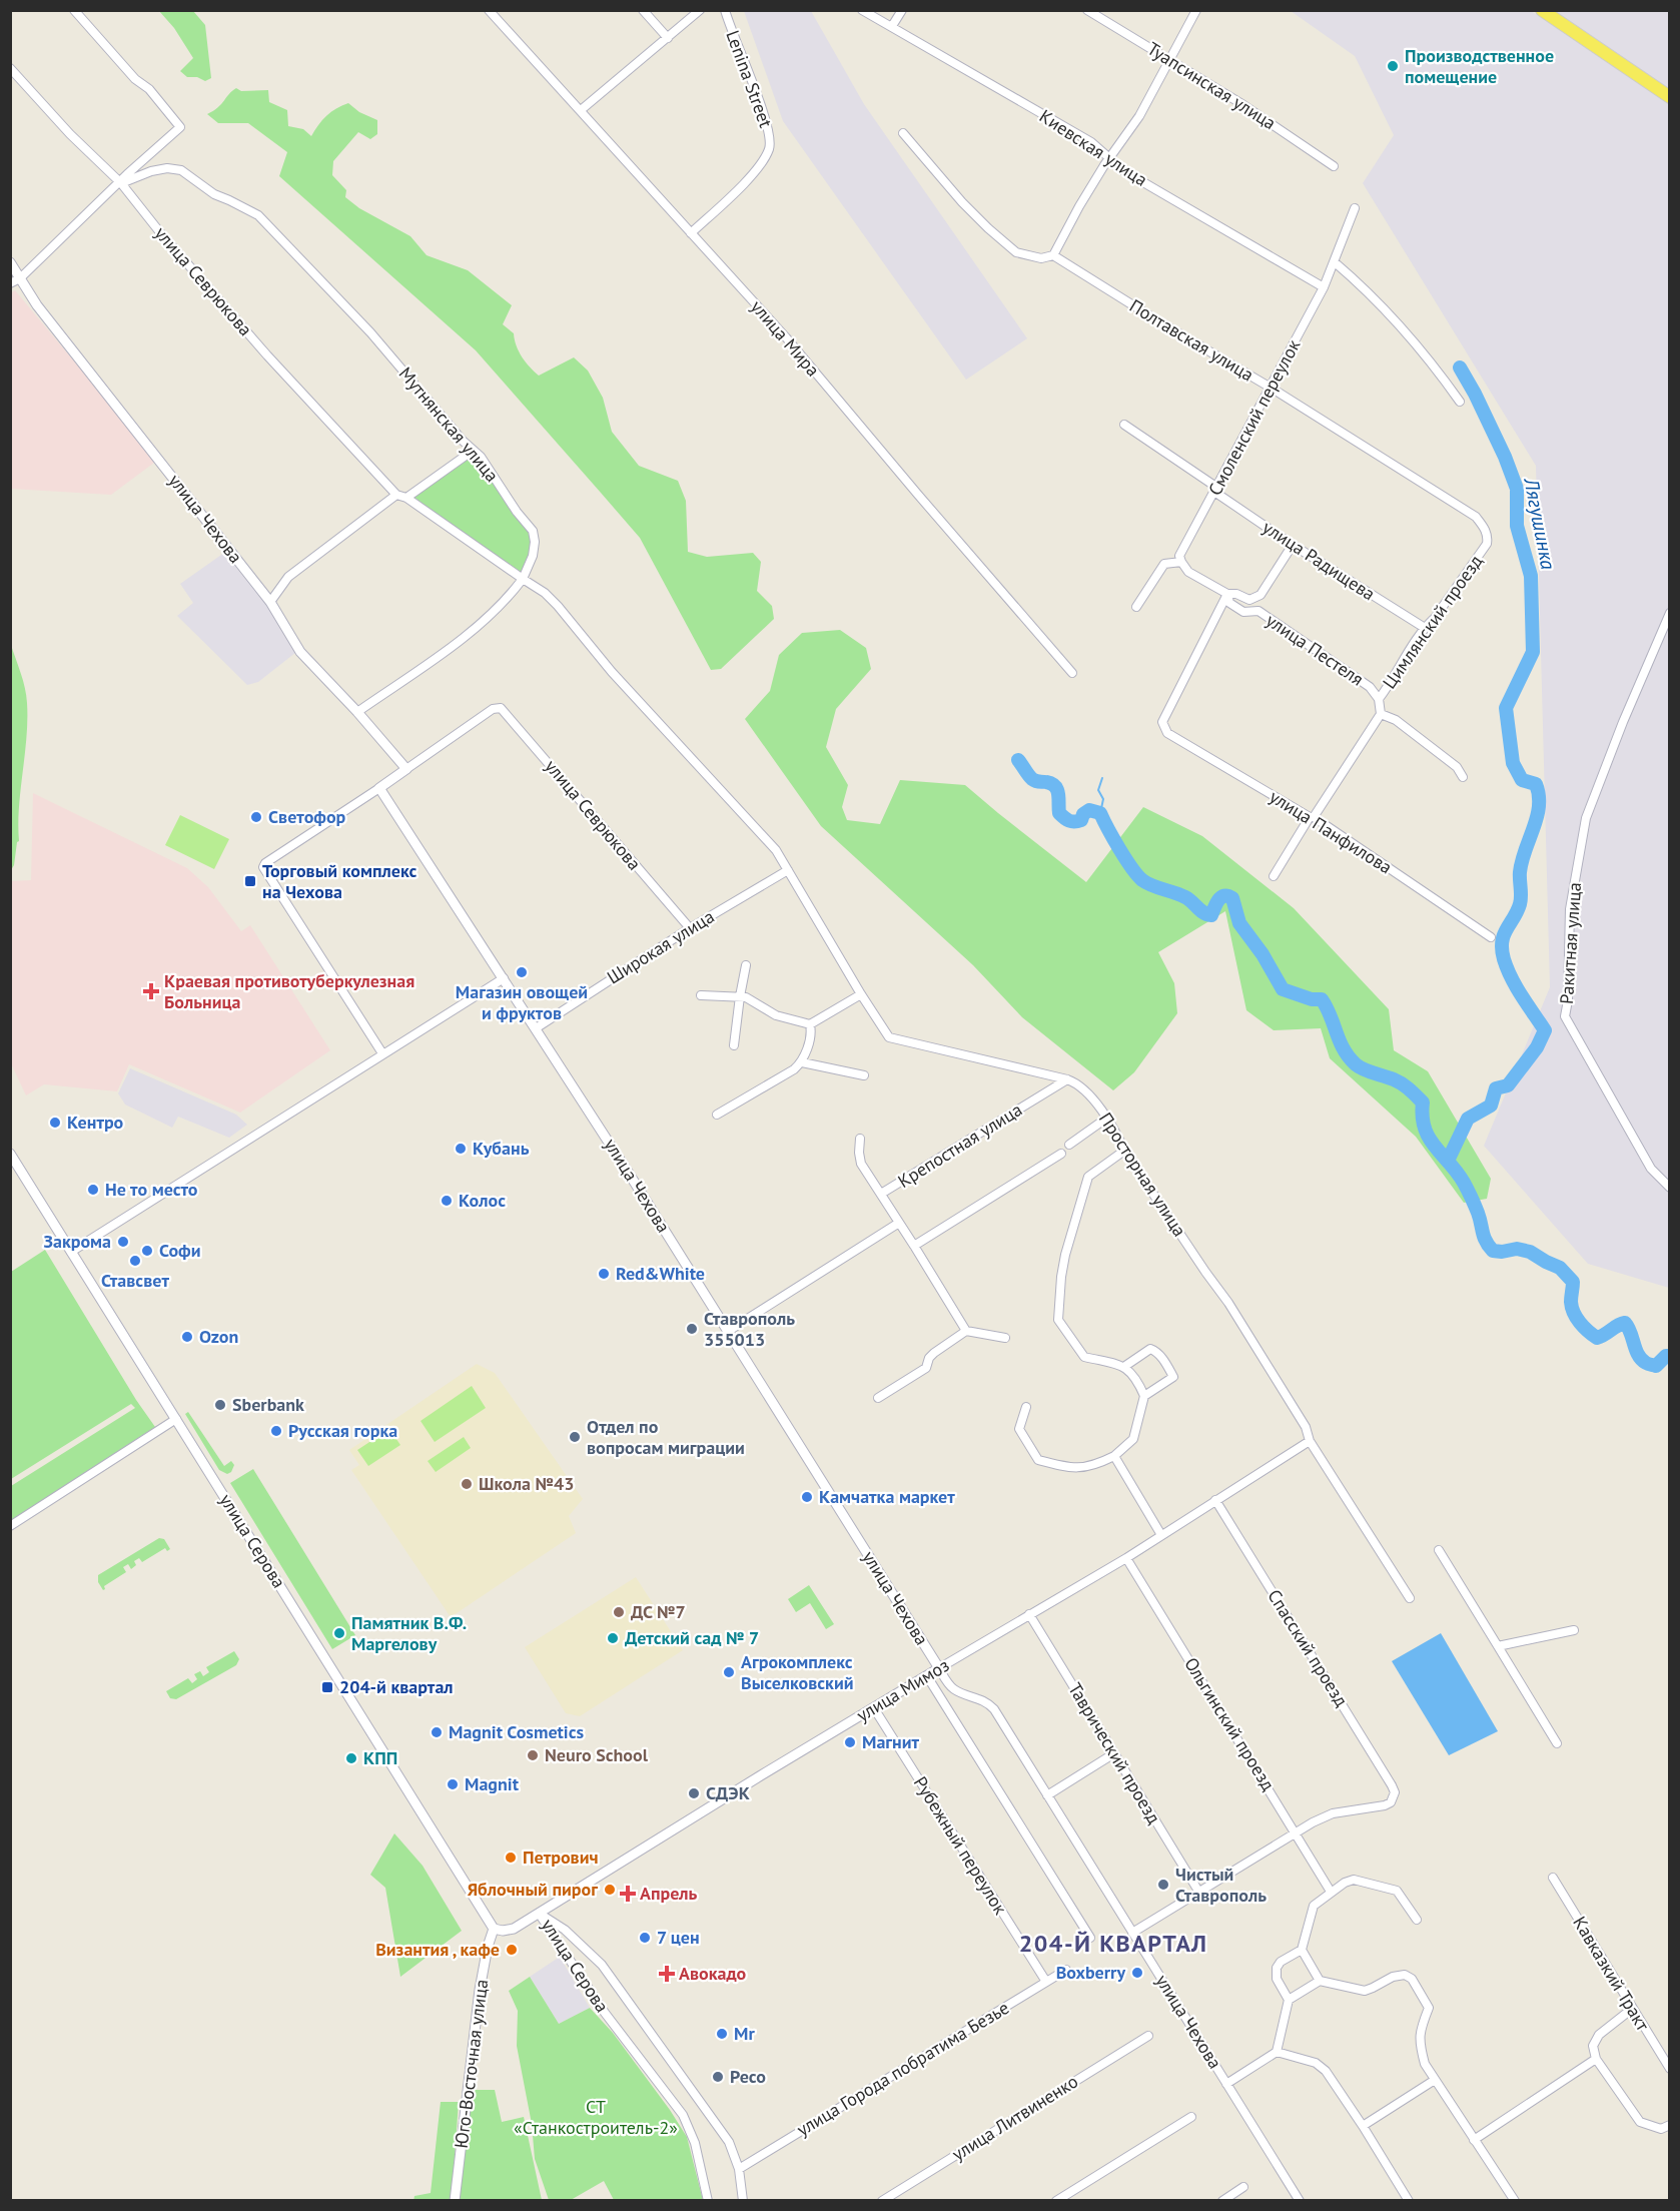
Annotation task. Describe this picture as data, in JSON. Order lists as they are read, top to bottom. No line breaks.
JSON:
{"streets":{"street":["Lenina Street","Туапсинская улица","Киевская улица","улица Севрюкова","улица Мира","Полтавская улица","Смоленский переулок","Мутнянская улица","улица Чехова","улица Радищева","Цимлянский проезд","улица Пестеля","улица Панфилова","Ракитная улица","Широкая улица","Крепостная улица","Просторная улица","улица Серова","Спасский проезд","улица Мимоз","Ольгинский проезд","Таврический проезд","Рубежный переулок","Кавказкий Тракт","Юго-Восточная улица","улица Города побратима Безье","улица Литвиненко"]},"crossings":[["Lenina Street","улица Мира"],["Киевская улица","Смоленский переулок"],["улица Севрюкова","Мутнянская улица"],["улица Севрюкова","улица Чехова"],["улица Севрюкова","Широкая улица"],["Полтавская улица","Смоленский переулок"],["Полтавская улица","Цимлянский проезд"],["Смоленский переулок","улица Радищева"],["Смоленский переулок","улица Пестеля"],["Мутнянская улица","улица Чехова"],["улица Чехова","Широкая улица"],["улица Чехова","улица Мимоз"],["улица Радищева","Цимлянский проезд"],["Цимлянский проезд","улица Пестеля"],["Цимлянский проезд","улица Панфилова"],["улица Пестеля","улица Панфилова"],["Широкая улица","Просторная улица"],["Крепостная улица","Просторная улица"],["Просторная улица","улица Мимоз"],["улица Серова","улица Мимоз"],["улица Серова","Юго-Восточная улица"],["улица Серова","улица Города побратима Безье"],["Спасский проезд","улица Мимоз"],["Спасский проезд","Ольгинский проезд"],["улица Мимоз","Ольгинский проезд"],["улица Мимоз","Таврический проезд"],["улица Мимоз","Рубежный переулок"],["улица Мимоз","Юго-Восточная улица"],["Рубежный переулок","улица Города побратима Безье"]],"districts":["204-Й КВАРТАЛ"],"water":["Лягушинка"],"parks":["СТ «Станкостроитель-2»"],"places":{"other":["Производственное помещение","Светофор","Магазин овощей и фруктов","Кентро","Кубань","Не то место","Колос","Закрома","Софи","Ставсвет","Red&White","Ставрополь 355013","Ozon","Sberbank","Русская горка","Отдел по вопросам миграции","Школа №43","Камчатка маркет","ДС №7","Памятник В.Ф. Маргелову","Детский сад № 7","Агрокомплекс Выселковский","Magnit Cosmetics","Магнит","Neuro School","КПП","Magnit","СДЭК","Петрович","Чистый Ставрополь","Яблочный пирог","7 цен","Византия , кафе","Boxberry","Mr","Ресо"],"transit":["Торговый комплекс на Чехова","204-й квартал"],"health":["Краевая противотуберкулезная Больница","Апрель","Авокадо"]}}
